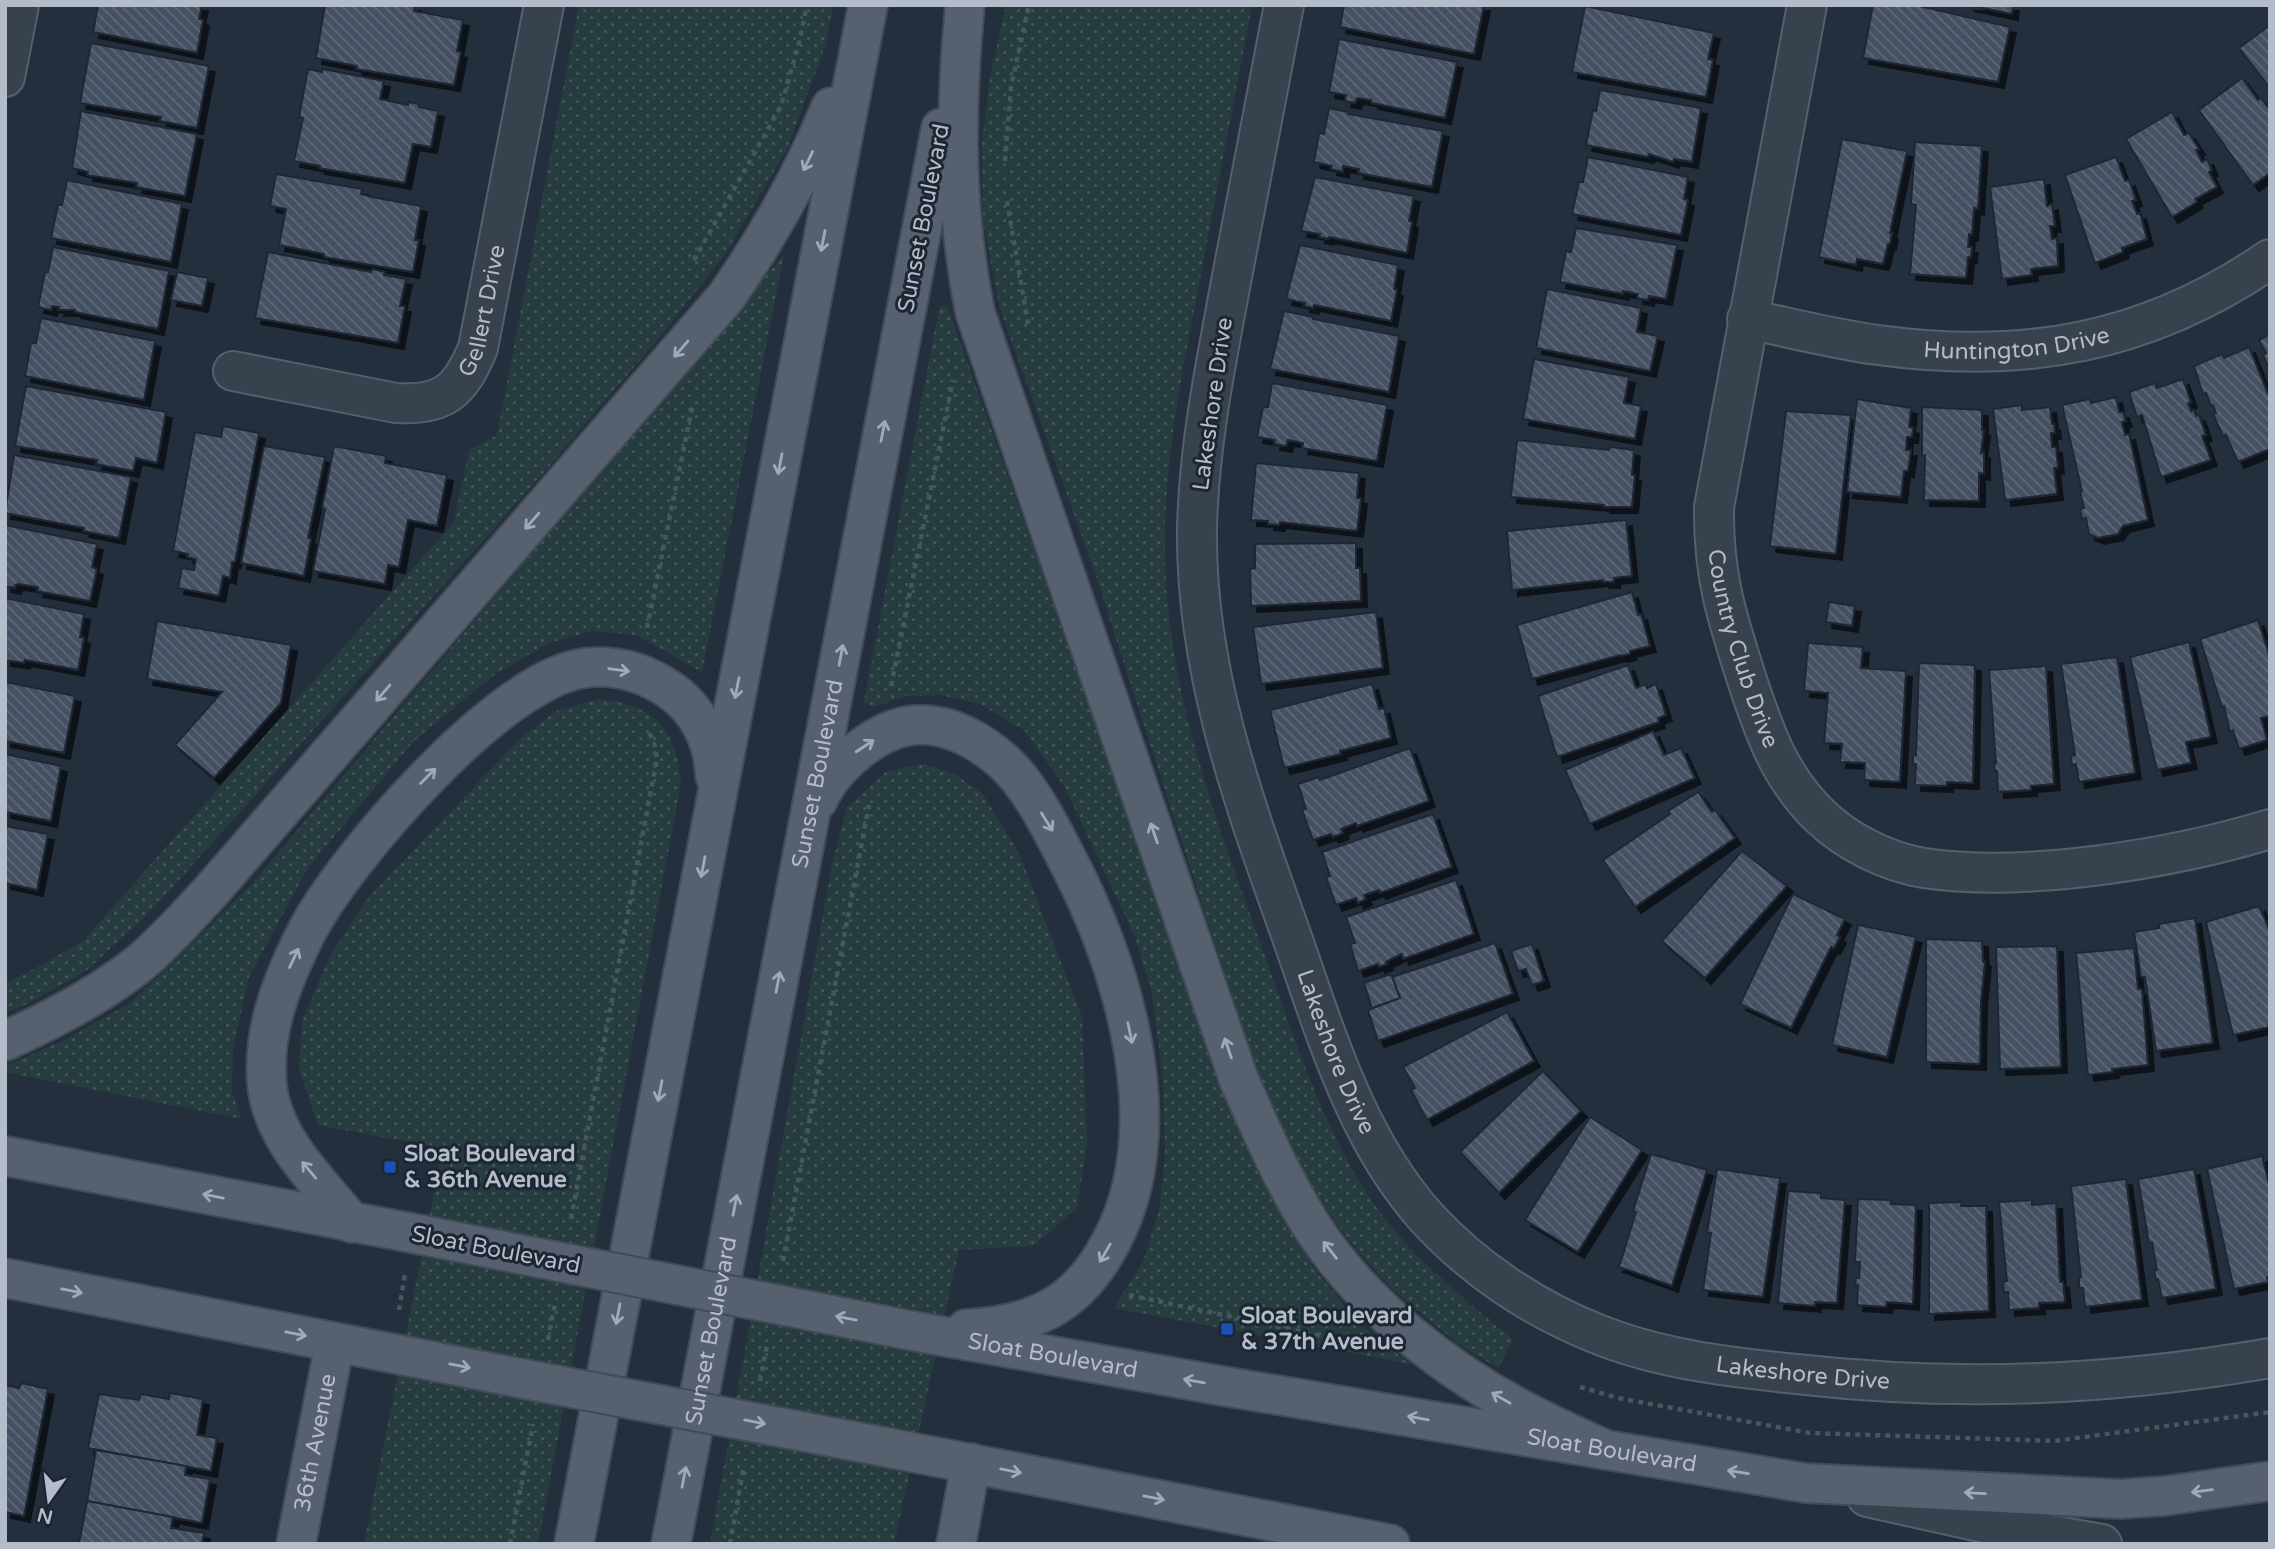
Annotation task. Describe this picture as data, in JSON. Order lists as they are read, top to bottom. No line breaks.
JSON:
{"streets":{"main road":["Sunset Boulevard","Sloat Boulevard","36th Avenue"],"street":["Gellert Drive","Huntington Drive","Lakeshore Drive","Country Club Drive"]},"crossings":[["Huntington Drive","Country Club Drive"]],"places":{"transit":["Sloat Boulevard & 36th Avenue","Sloat Boulevard & 37th Avenue"]},"north":"bottom"}
